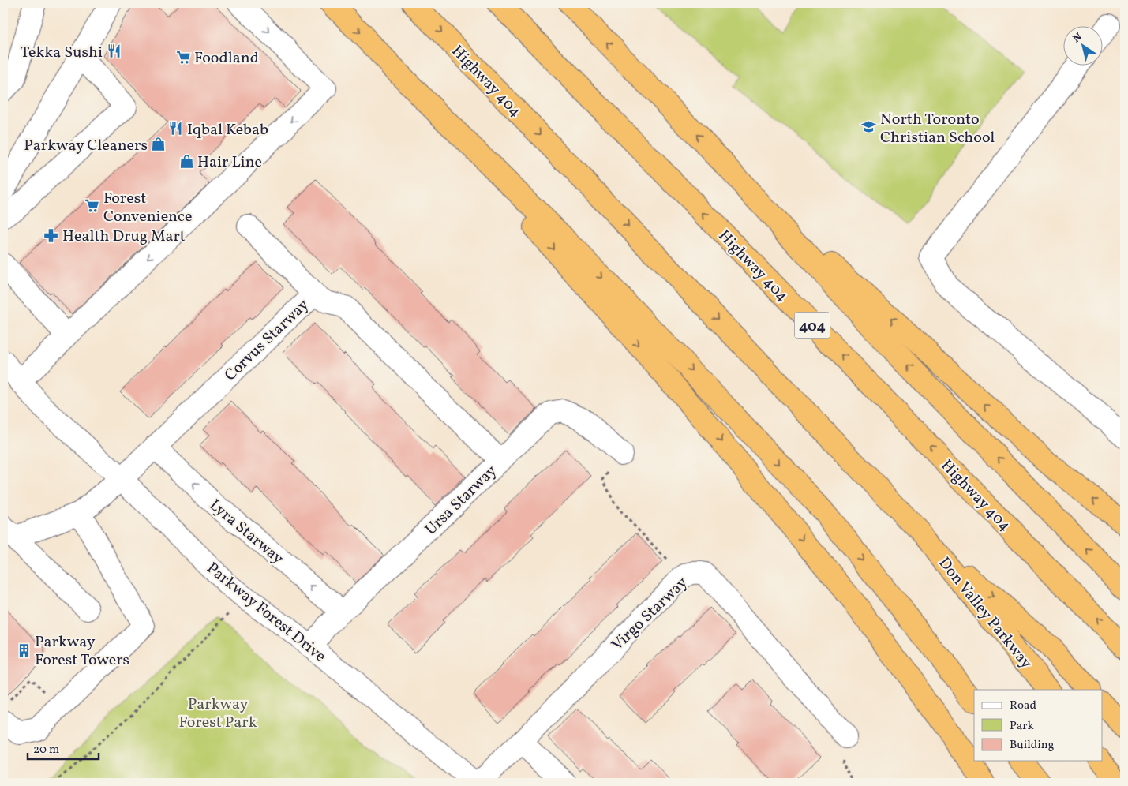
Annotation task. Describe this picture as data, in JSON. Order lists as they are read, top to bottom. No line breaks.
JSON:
{"streets":{"highway":["Highway 404","404","Don Valley Parkway"],"street":["Corvus Starway","Ursa Starway","Lyra Starway","Parkway Forest Drive","Virgo Starway"]},"crossings":[["Highway 404","Don Valley Parkway"],["Corvus Starway","Ursa Starway"],["Corvus Starway","Lyra Starway"],["Corvus Starway","Parkway Forest Drive"],["Ursa Starway","Lyra Starway"],["Ursa Starway","Parkway Forest Drive"]],"one_way":["Lyra Starway"],"parks":["Parkway Forest Park"],"places":{"restaurant":["Tekka Sushi","Iqbal Kebab"],"supermarket":["Foodland","Forest Convenience"],"school or university":["North Toronto Christian School"],"shop":["Parkway Cleaners","Hair Line"],"pharmacy":["Health Drug Mart"],"building":["Parkway Forest Towers"]},"legend":["Road","Park","Building"],"scale_bar":"20 m","north":"top left"}
